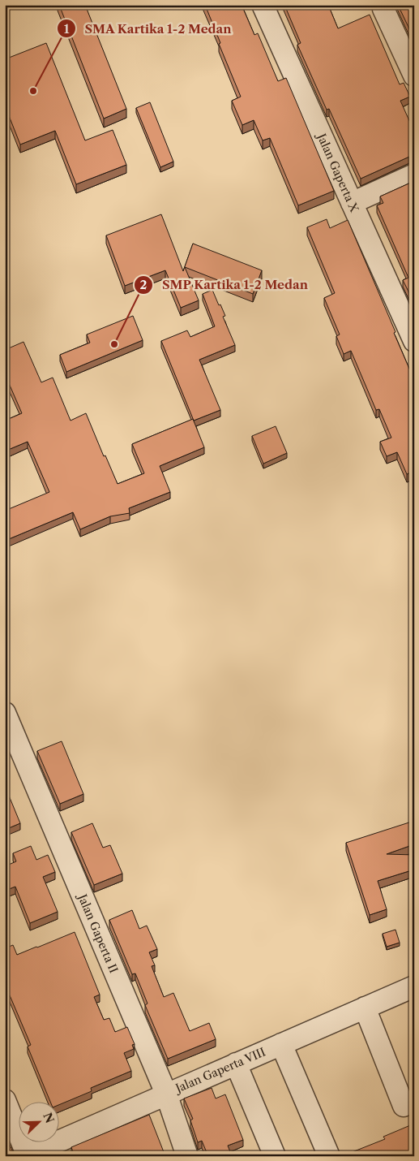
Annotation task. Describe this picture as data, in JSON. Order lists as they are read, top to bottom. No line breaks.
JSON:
{"streets":{"street":["Jalan Gaperta X","Jalan Gaperta II","Jalan Gaperta VIII"]},"crossings":[["Jalan Gaperta II","Jalan Gaperta VIII"]],"places":["SMA Kartika 1-2 Medan","SMP Kartika 1-2 Medan"],"north":"top right"}
